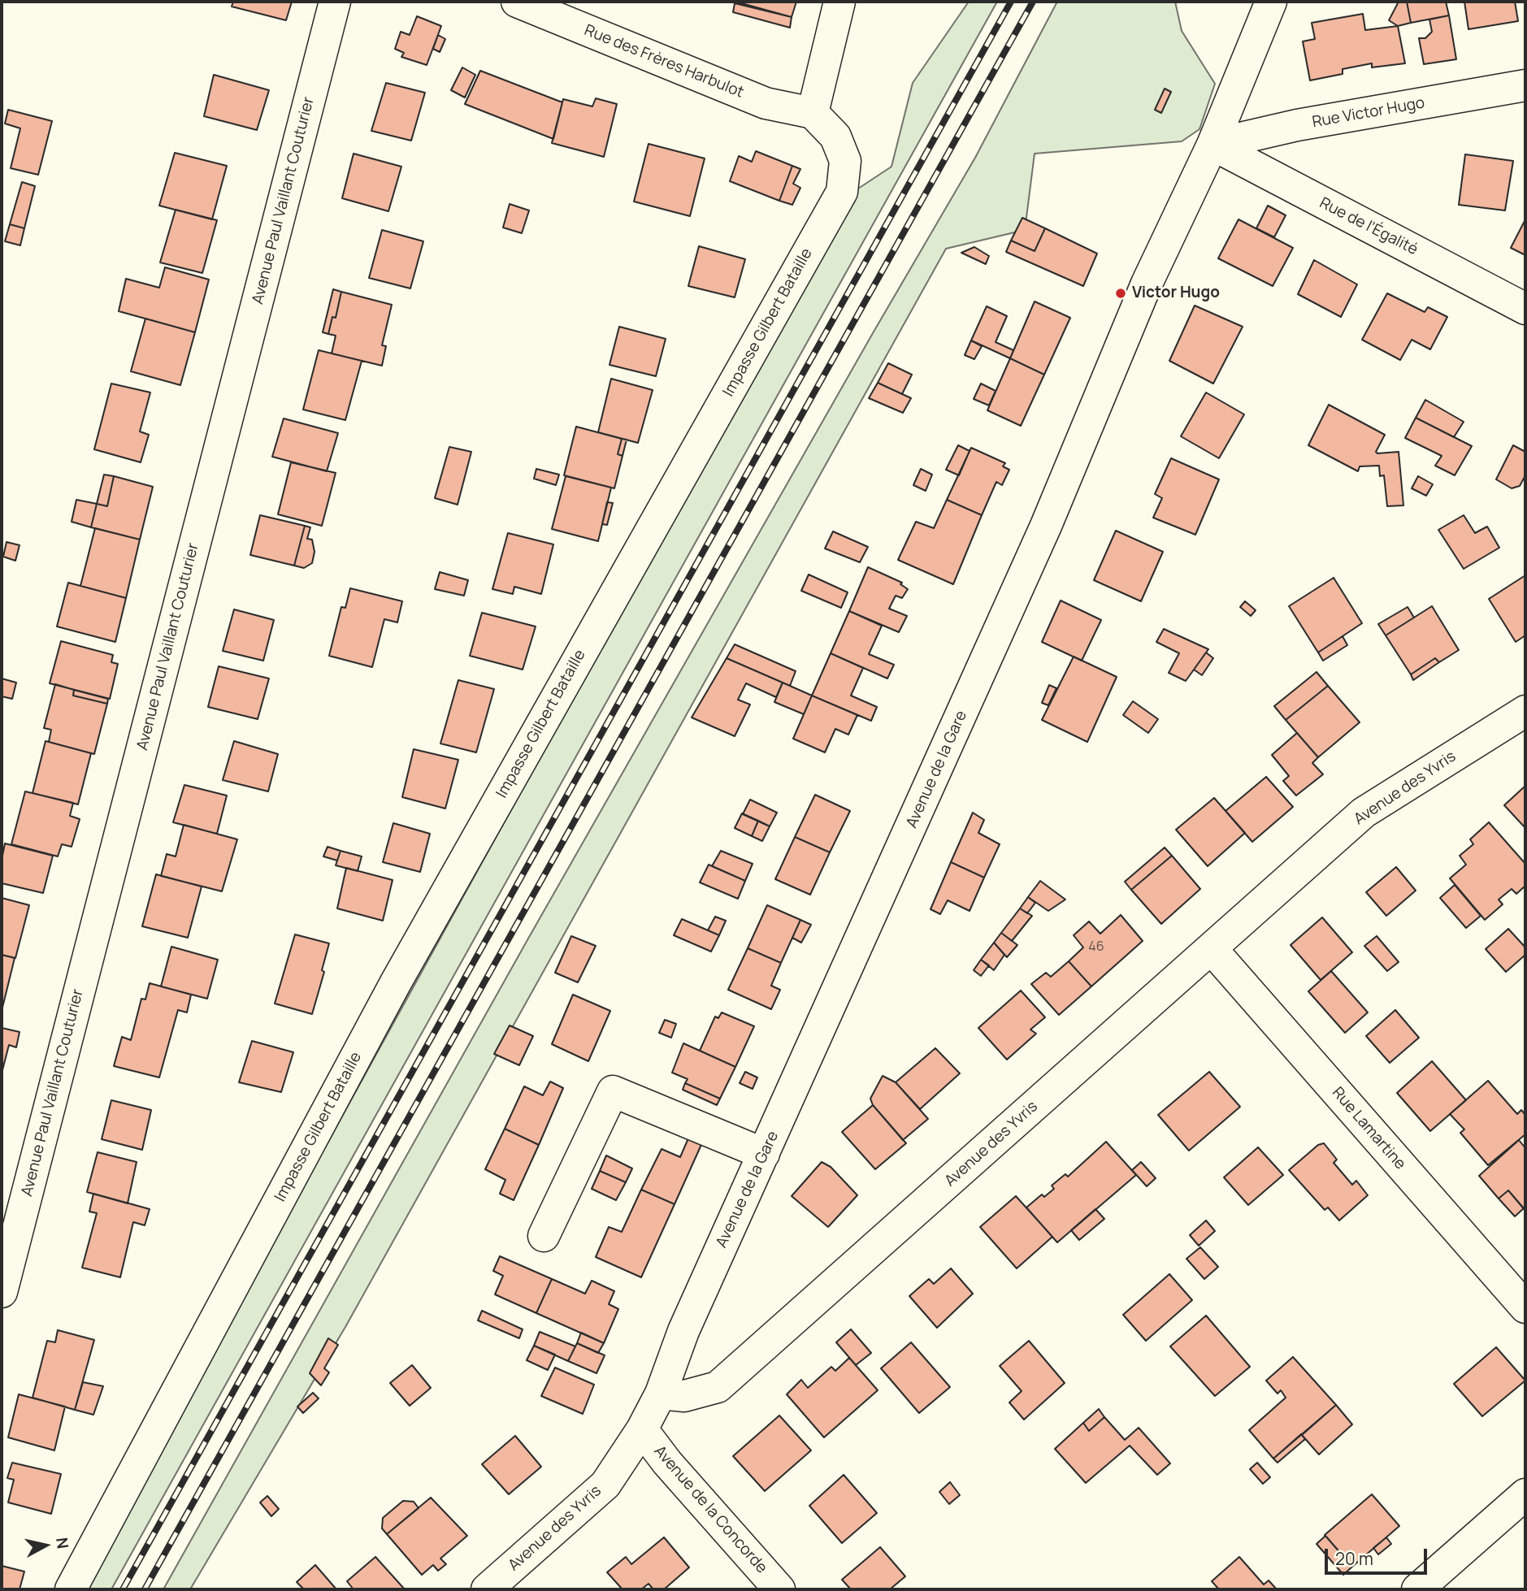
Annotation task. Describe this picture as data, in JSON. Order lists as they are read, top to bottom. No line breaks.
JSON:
{"streets":{"street":["Rue des Frères Harbulot","Rue Victor Hugo","Avenue Paul Vaillant Couturier","Rue de l’Égalité","Impasse Gilbert Bataille","Avenue de la Gare","Avenue des Yvris","Rue Lamartine","Avenue de la Concorde"]},"crossings":[["Rue des Frères Harbulot","Impasse Gilbert Bataille"],["Rue Victor Hugo","Rue de l’Égalité"],["Rue Victor Hugo","Avenue de la Gare"],["Rue de l’Égalité","Avenue de la Gare"],["Avenue de la Gare","Avenue des Yvris"],["Avenue des Yvris","Rue Lamartine"],["Avenue des Yvris","Avenue de la Concorde"]],"places":["Victor Hugo"],"house_numbers":["46"],"scale_bar":"20 m","north":"right"}
